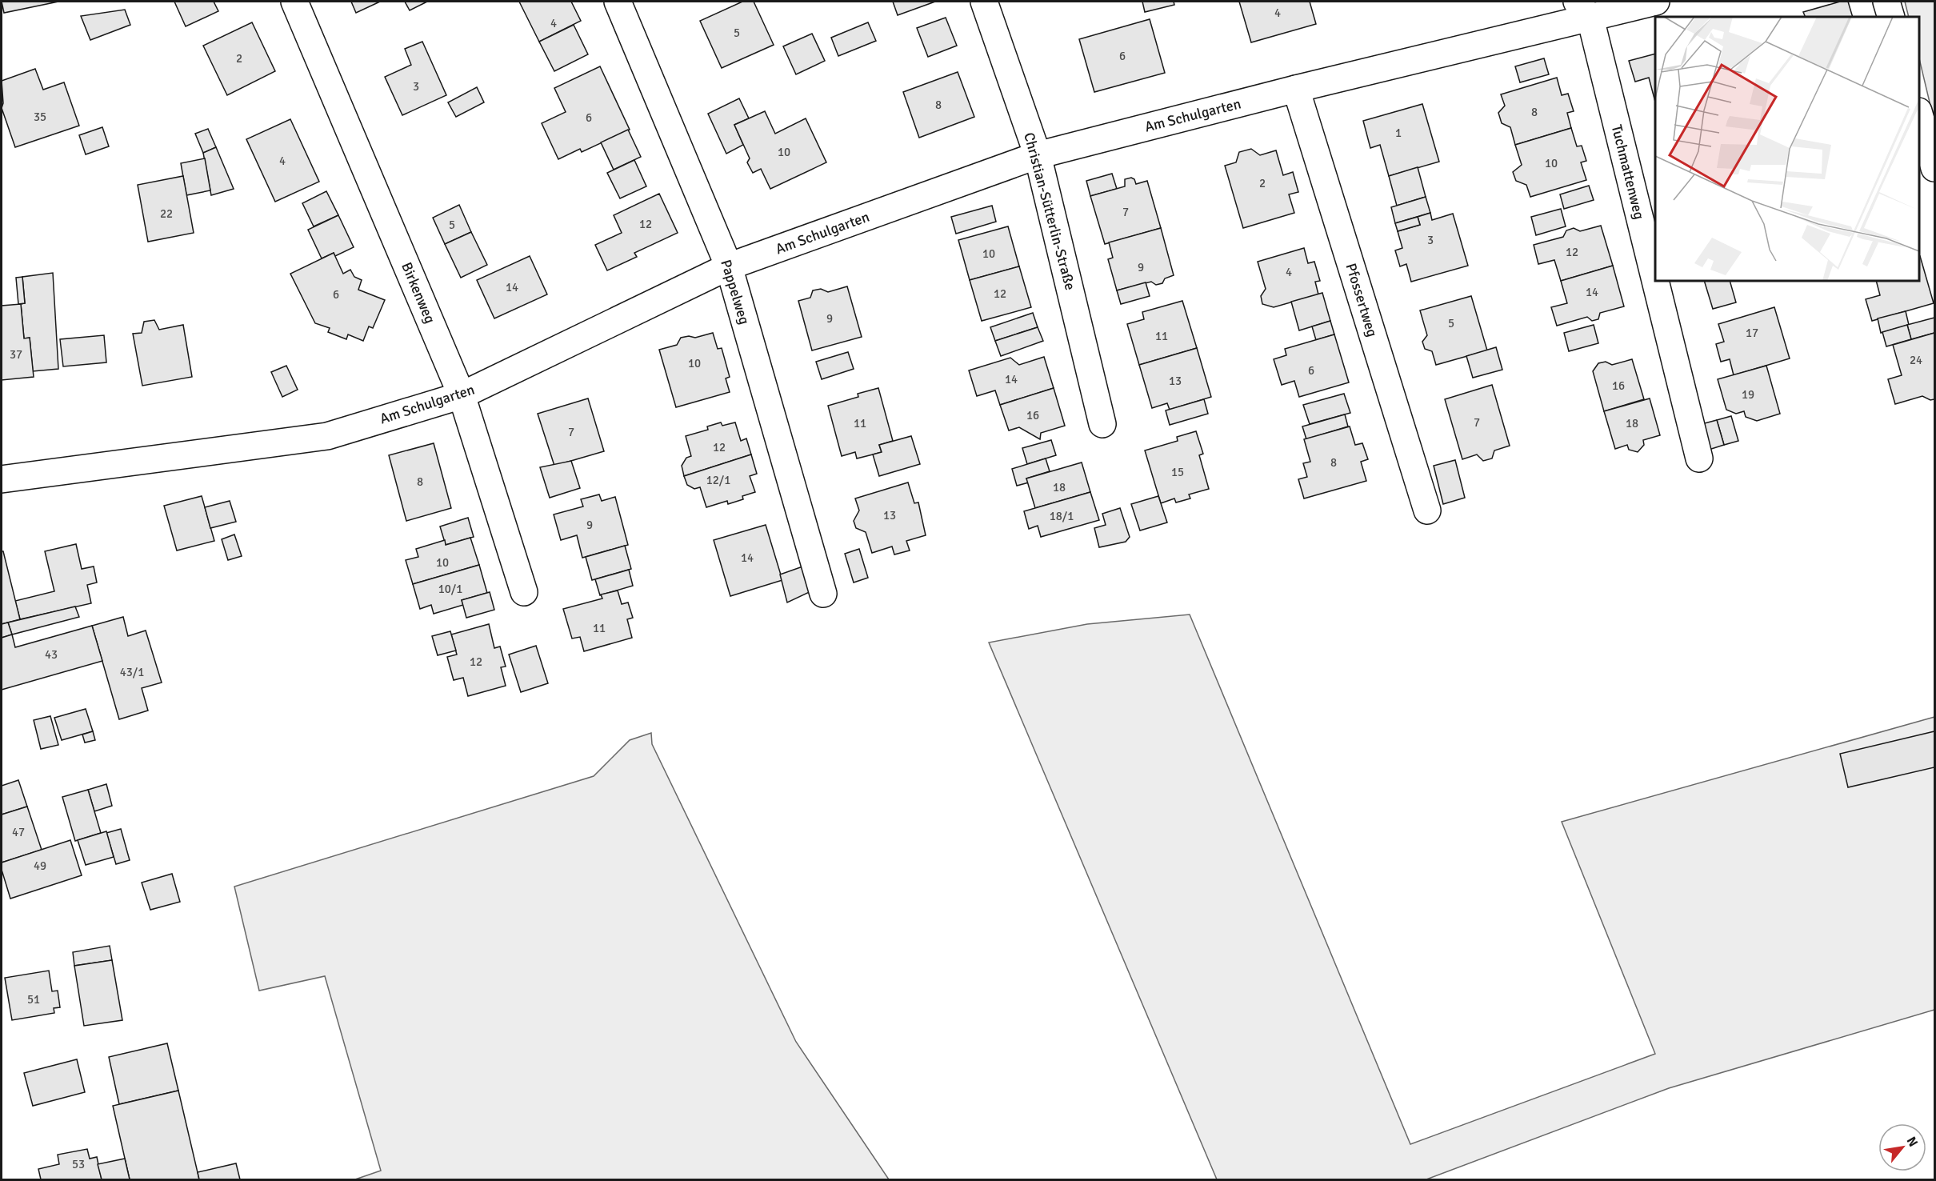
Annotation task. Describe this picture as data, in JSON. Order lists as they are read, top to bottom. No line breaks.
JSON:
{"streets":{"street":["Am Schulgarten","Tuchmattenweg","Christian-Sütterlin-Straße","Pappelweg","Birkenweg","Pfossertweg"]},"crossings":[["Am Schulgarten","Tuchmattenweg"],["Am Schulgarten","Christian-Sütterlin-Straße"],["Am Schulgarten","Pappelweg"],["Am Schulgarten","Birkenweg"],["Am Schulgarten","Pfossertweg"]],"house_numbers":["4","4","5","6","2","3","8","8","35","6","1","10","4","10","2","7","22","12","5","3","12","10","9","4","14","14","12","6","9","5","17","11","37","24","10","6","14","13","16","19","16","7","11","18","7","12","8","15","12/1","8","18","13","18/1","9","14","10","10/1","11","43","12","43/1","47","49","51","53"],"north":"top right"}
